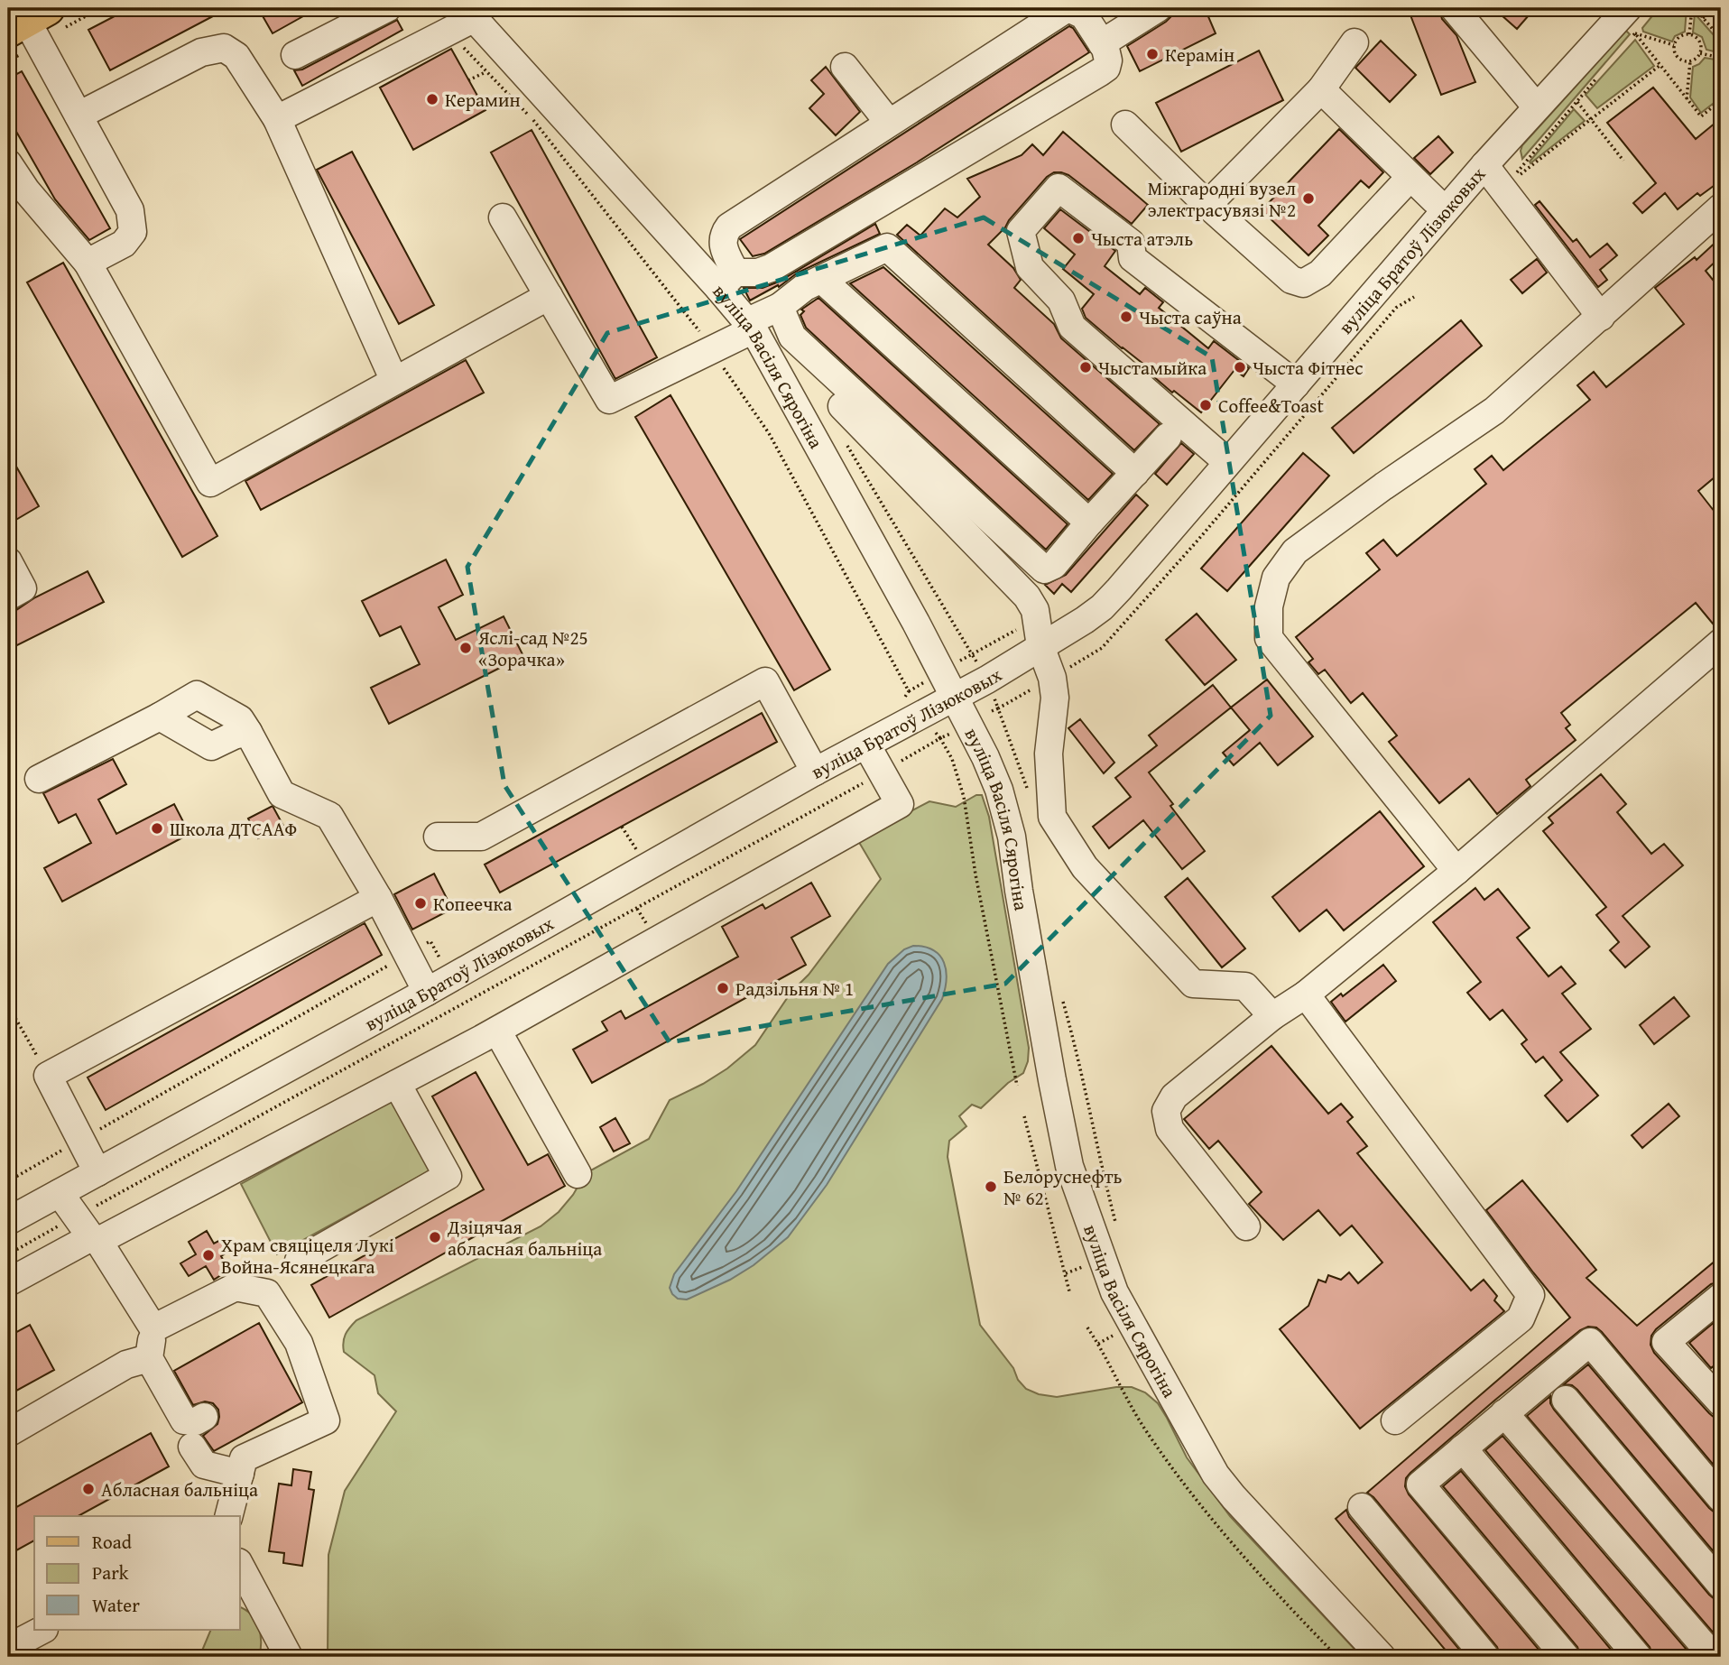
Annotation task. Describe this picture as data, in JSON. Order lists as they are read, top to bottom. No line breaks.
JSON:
{"streets":{"street":["вуліца Братоў Лізюковых","вуліца Васіля Сярогіна"]},"crossings":[["вуліца Братоў Лізюковых","вуліца Васіля Сярогіна"]],"places":["Керамін","Керамин","Міжгародні вузел электрасувязі №2","Чыста атэль","Чыста саўна","Чыстамыйка","Чыста Фітнес","Coffee&Toast","Яслі-сад №25 «Зорачка»","Школа ДТСААФ","Копеечка","Радзільня № 1","Белоруснефть № 62","Дзіцячая абласная бальніца","Храм свяціцеля Лукі Война-Ясянецкага","Абласная бальніца"],"legend":["Road","Park","Water"]}
